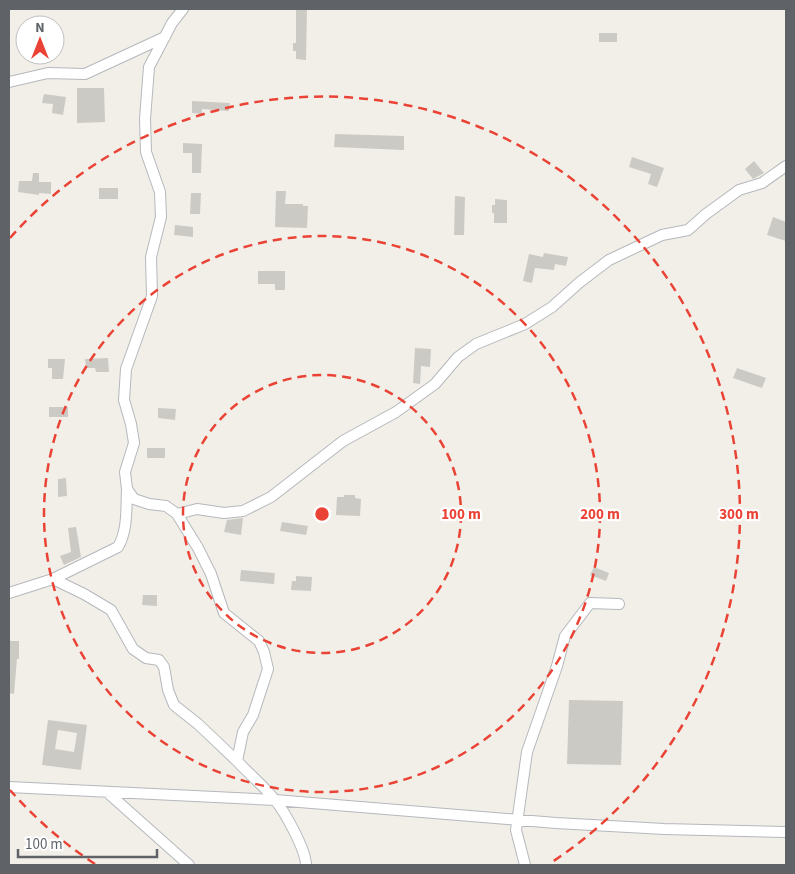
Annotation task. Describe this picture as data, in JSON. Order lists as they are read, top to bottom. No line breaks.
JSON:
{"scale_bar":"100 m","north":"top","rings":["100 m","200 m","300 m"]}
